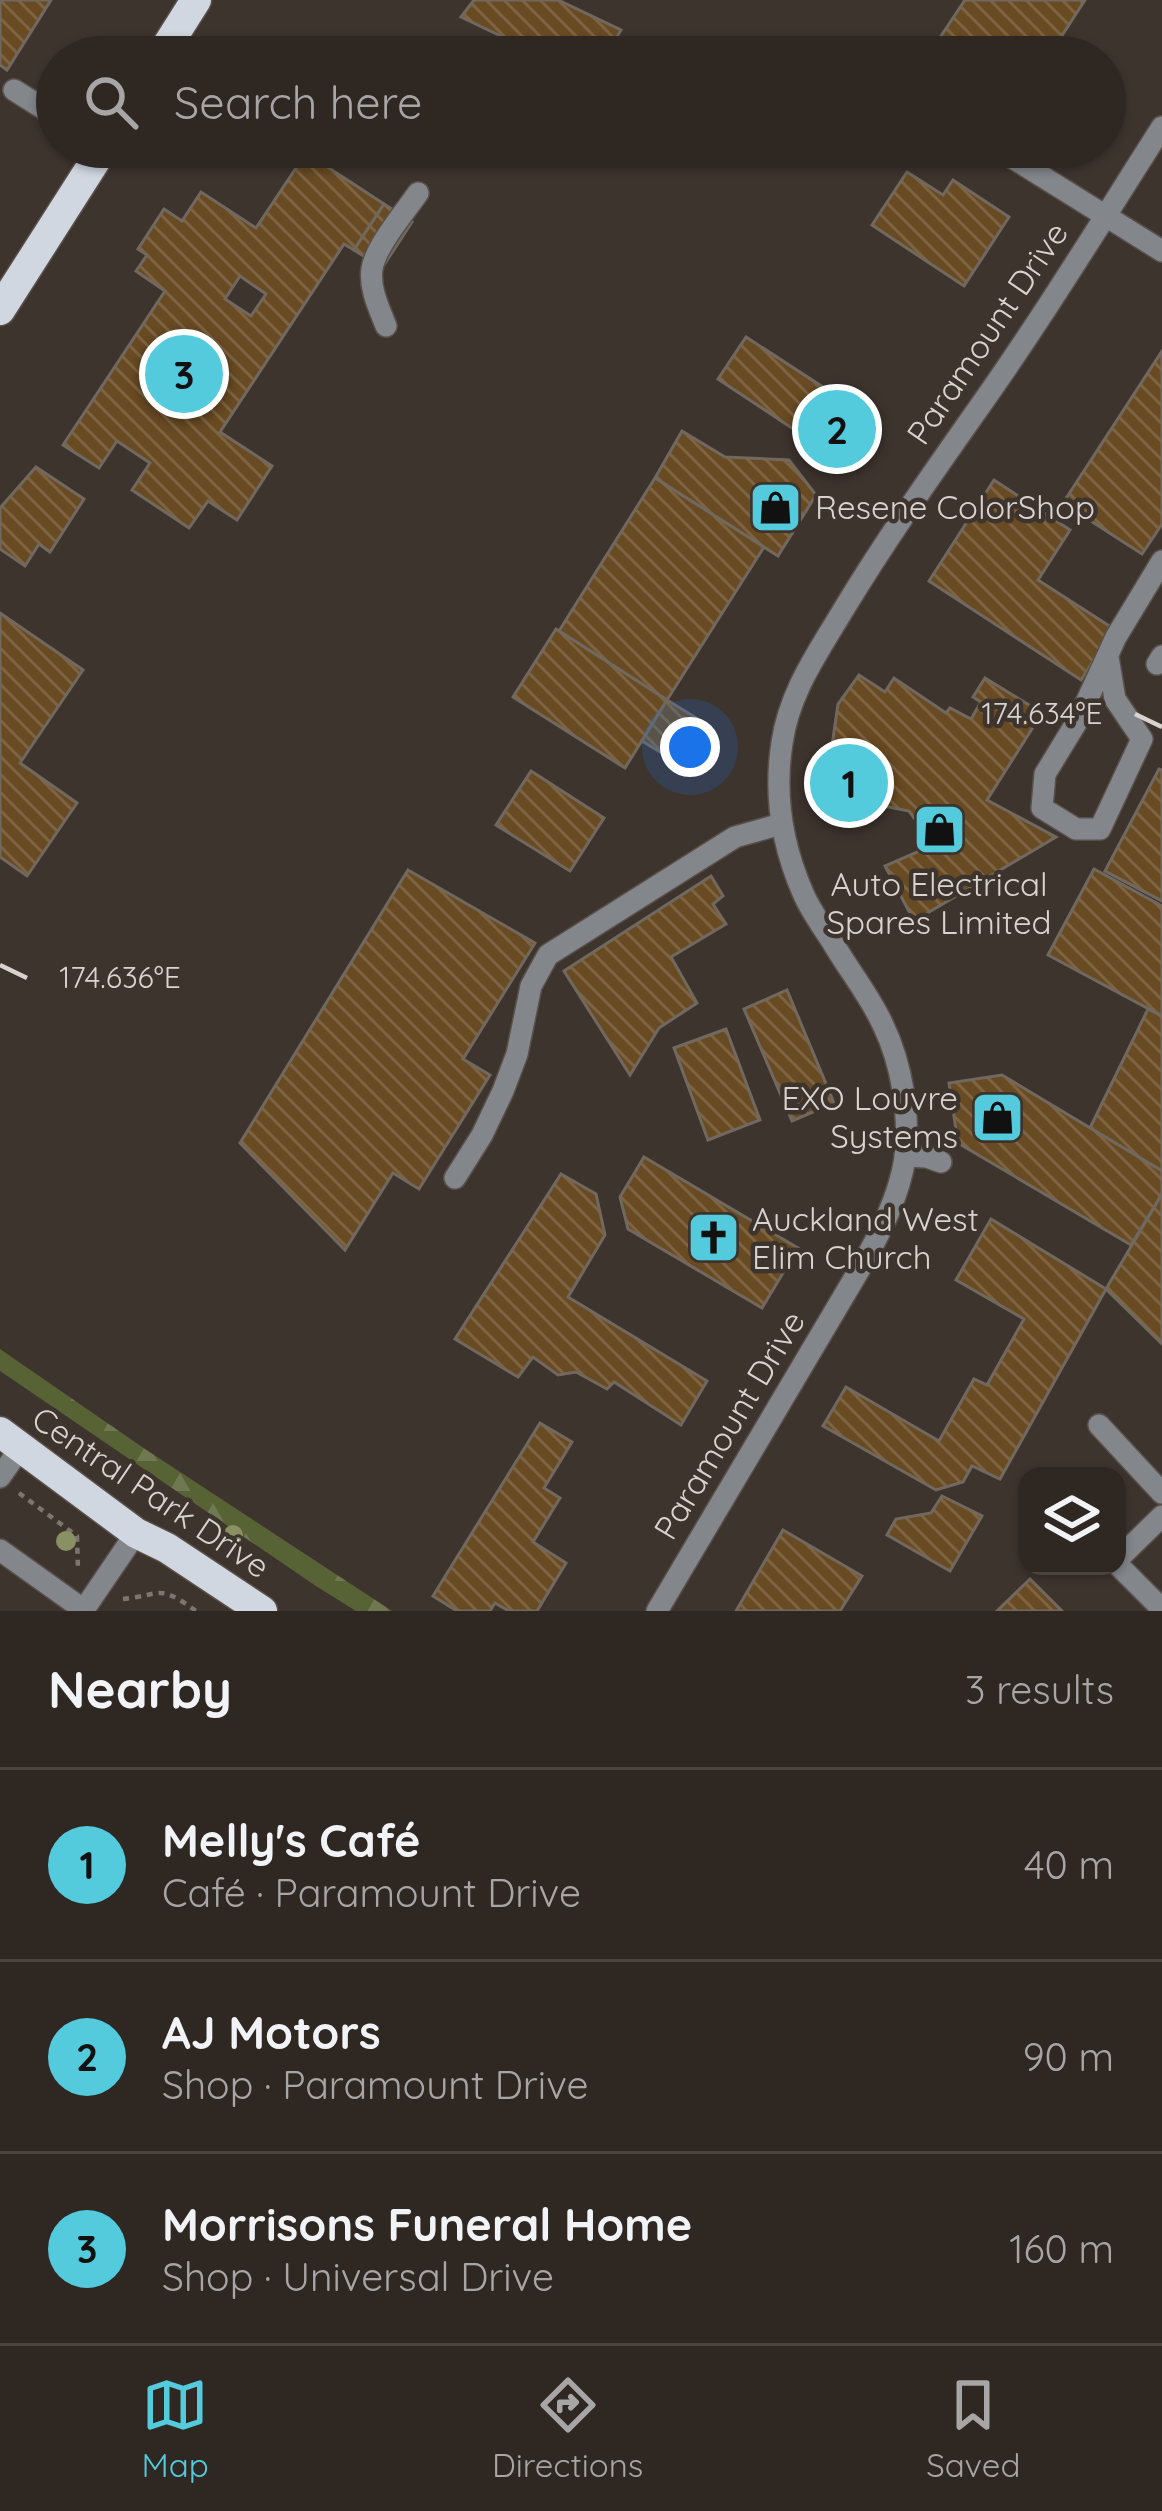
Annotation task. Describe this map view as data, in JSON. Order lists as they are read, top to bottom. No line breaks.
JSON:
{"streets":{"main road":["Central Park Drive"],"street":["Paramount Drive"]},"places":{"shop":["Resene ColorShop","Auto Electrical Spares Limited","EXO Louvre Systems"],"church":["Auckland West Elim Church"]},"page":{"search":"Search here","pins":["3","2","1"],"heading":["Nearby","3 results"],"list":[{"mark":"1","name":"Melly's Café","note":"Café · Paramount Drive","value":"40 m"},{"mark":"2","name":"AJ Motors","note":"Shop · Paramount Drive","value":"90 m"},{"mark":"3","name":"Morrisons Funeral Home","note":"Shop · Universal Drive","value":"160 m"}],"nav":["Map","Directions","Saved"]},"coordinates":["174.634°E","174.636°E"]}
